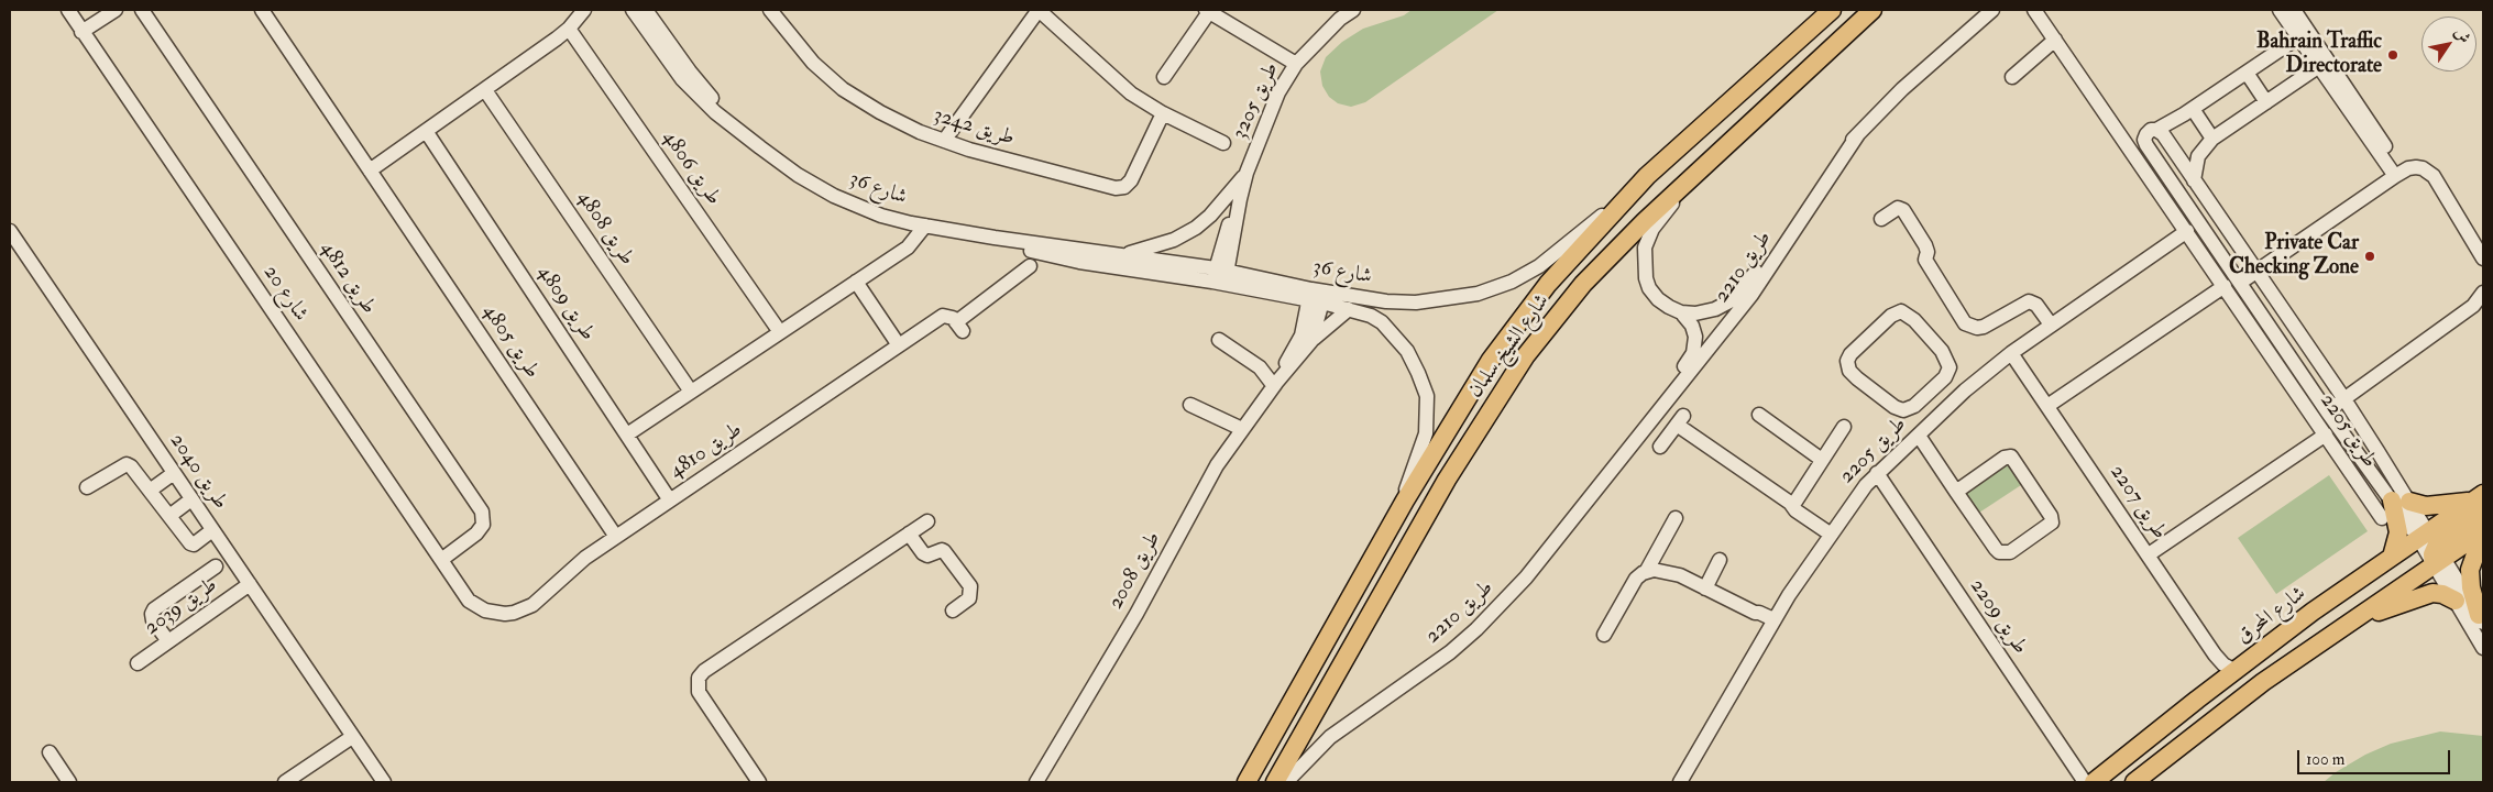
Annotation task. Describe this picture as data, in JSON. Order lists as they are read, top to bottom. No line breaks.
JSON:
{"streets":{"main road":["شارع الشيخ سلمان","شارع المحرق"],"street":["طريق 3205","طريق 3242","طريق 4806","شارع 36","طريق 4808","طريق 2210","طريق 4812","شارع 20","طريق 4809","طريق 4805","طريق 2205","طريق 4810","طريق 2040","طريق 2207","طريق 2008","طريق 2039","طريق 2209"]},"crossings":[["طريق 3205","شارع 36"],["شارع 36","شارع الشيخ سلمان"],["شارع 36","طريق 2008"],["طريق 2210","شارع الشيخ سلمان"],["طريق 4812","شارع 20"],["شارع 20","طريق 4810"],["طريق 4809","طريق 4810"],["طريق 4805","طريق 4810"],["طريق 2205","طريق 2207"],["طريق 2205","طريق 2209"],["طريق 2040","طريق 2039"],["طريق 2207","شارع المحرق"]],"places":["Bahrain Traffic Directorate","Private Car Checking Zone"],"scale_bar":"100 m","north":"top right"}
